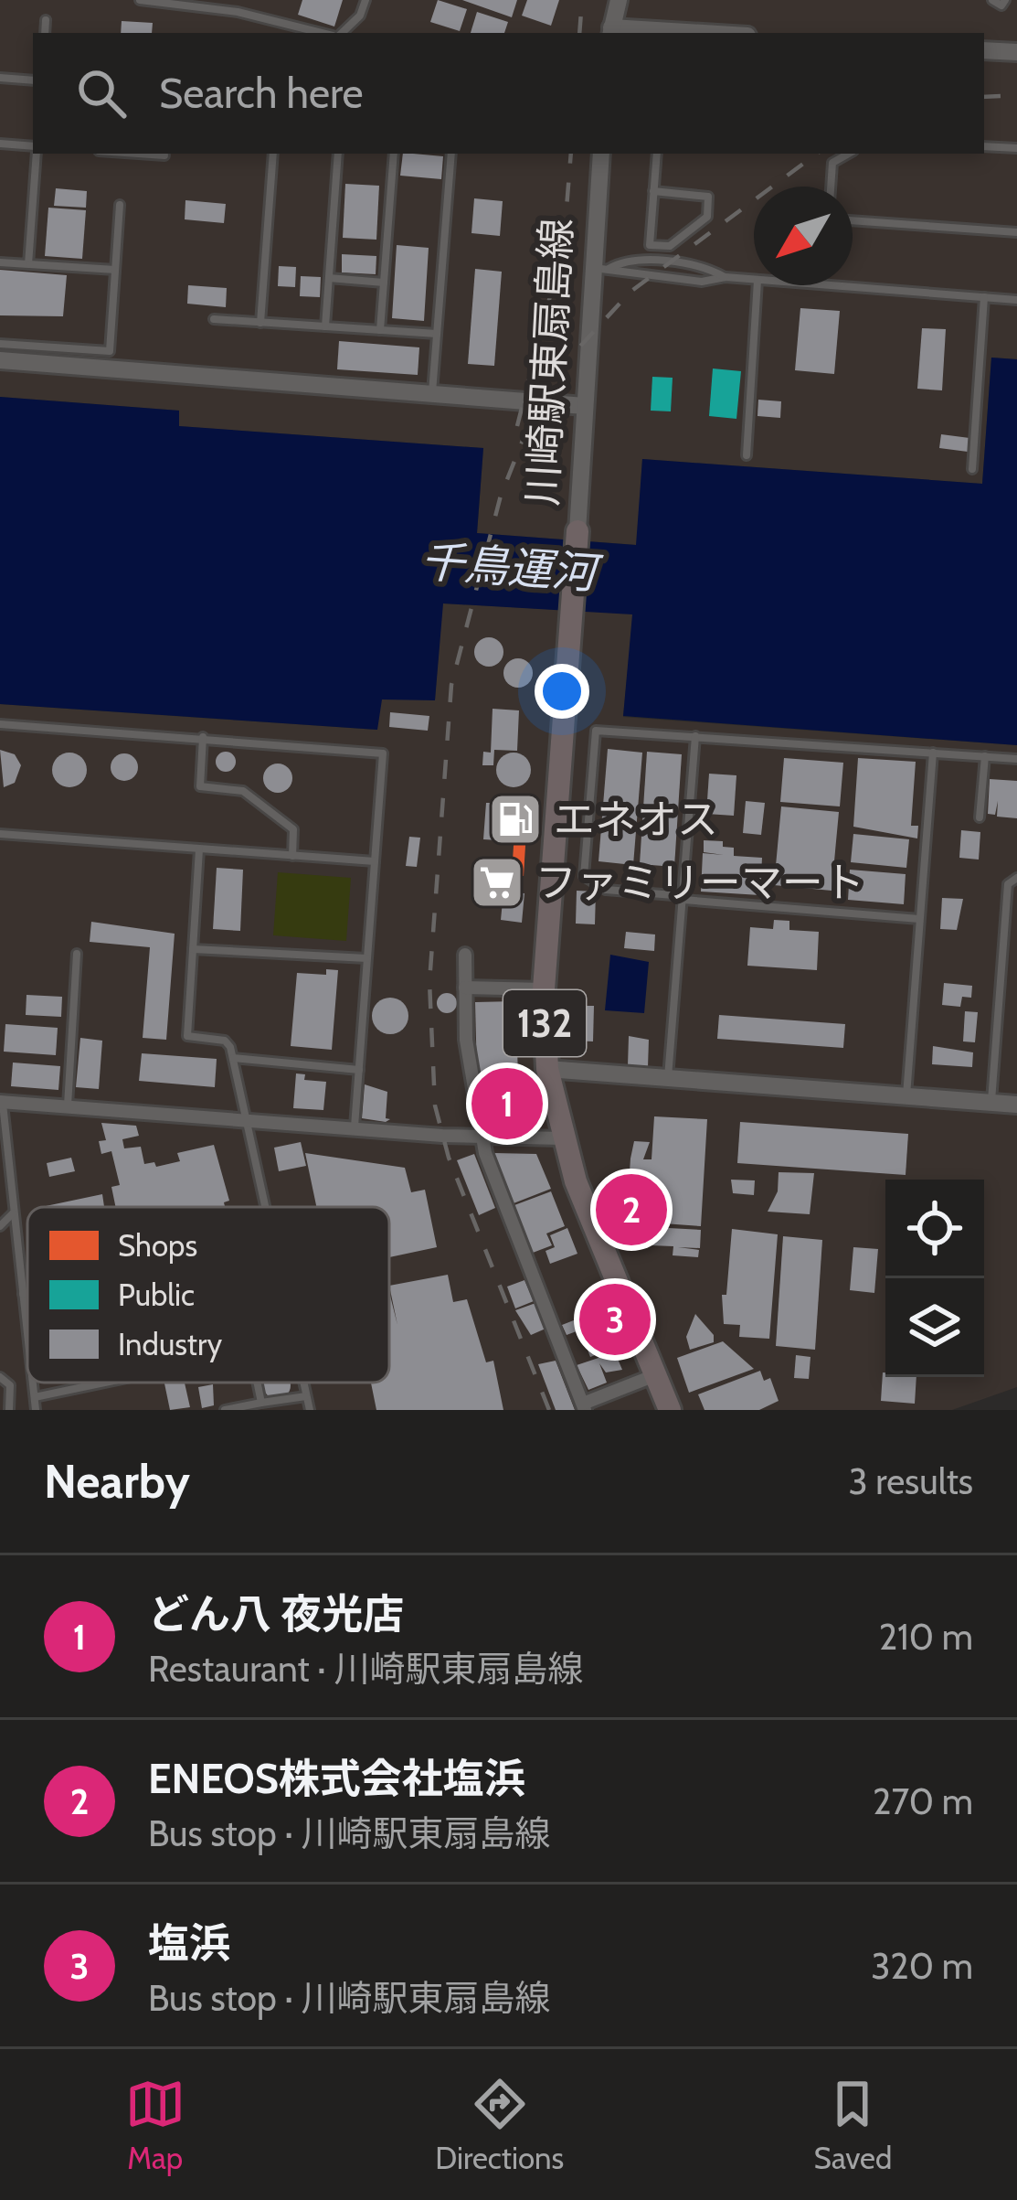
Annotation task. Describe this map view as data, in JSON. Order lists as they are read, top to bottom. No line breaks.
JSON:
{"streets":{"highway":["川崎駅東扇島線","132"]},"water":["千鳥運河"],"places":{"fuel station":["エネオス"],"supermarket":["ファミリーマート"]},"legend":["Shops","Public","Industry"],"north":"bottom left","page":{"search":"Search here","pins":["1","2","3"],"heading":["Nearby","3 results"],"list":[{"mark":"1","name":"どん八 夜光店","note":"Restaurant · 川崎駅東扇島線","value":"210 m"},{"mark":"2","name":"ENEOS株式会社塩浜","note":"Bus stop · 川崎駅東扇島線","value":"270 m"},{"mark":"3","name":"塩浜","note":"Bus stop · 川崎駅東扇島線","value":"320 m"}],"nav":["Map","Directions","Saved"]}}
